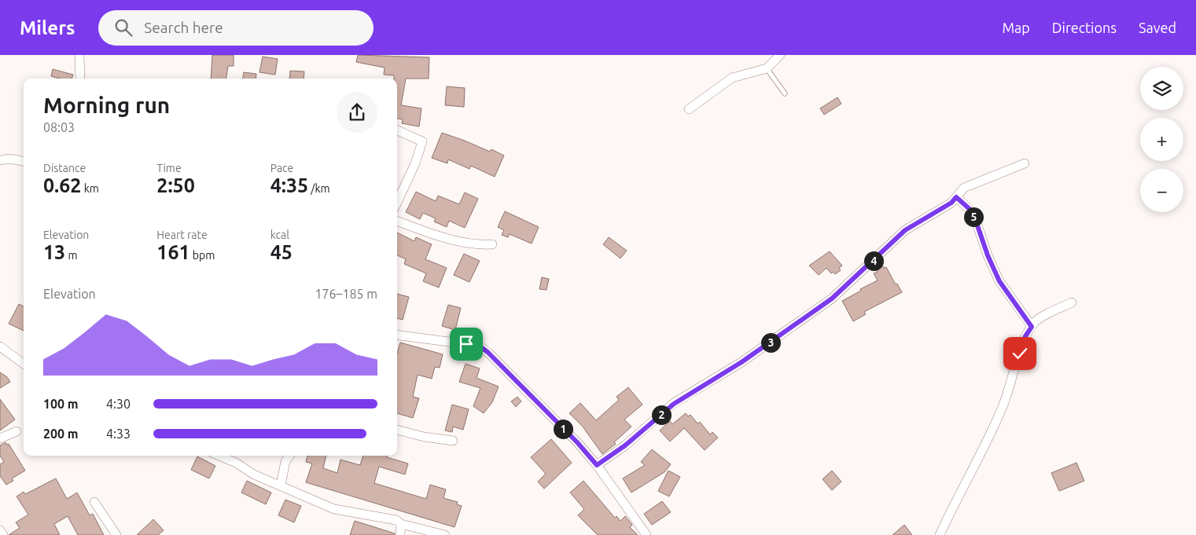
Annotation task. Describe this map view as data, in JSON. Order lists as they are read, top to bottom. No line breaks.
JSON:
{"page":{"header":"Milers","search":"Search here","nav":["Map","Directions","Saved"],"map_buttons":["+","−"],"heading":["Morning run","08:03"],"stats":[["Distance","0.62 km"],["Time","2:50"],["Pace","4:35 /km"],["Elevation","13 m"],["Heart rate","161 bpm"],["kcal","45"]],"pins":["5","4","3","2","1"],"chart":["Elevation","176–185 m"],"list":[{"name":"100 m","note":"4:30"},{"name":"200 m","note":"4:33"}]}}
